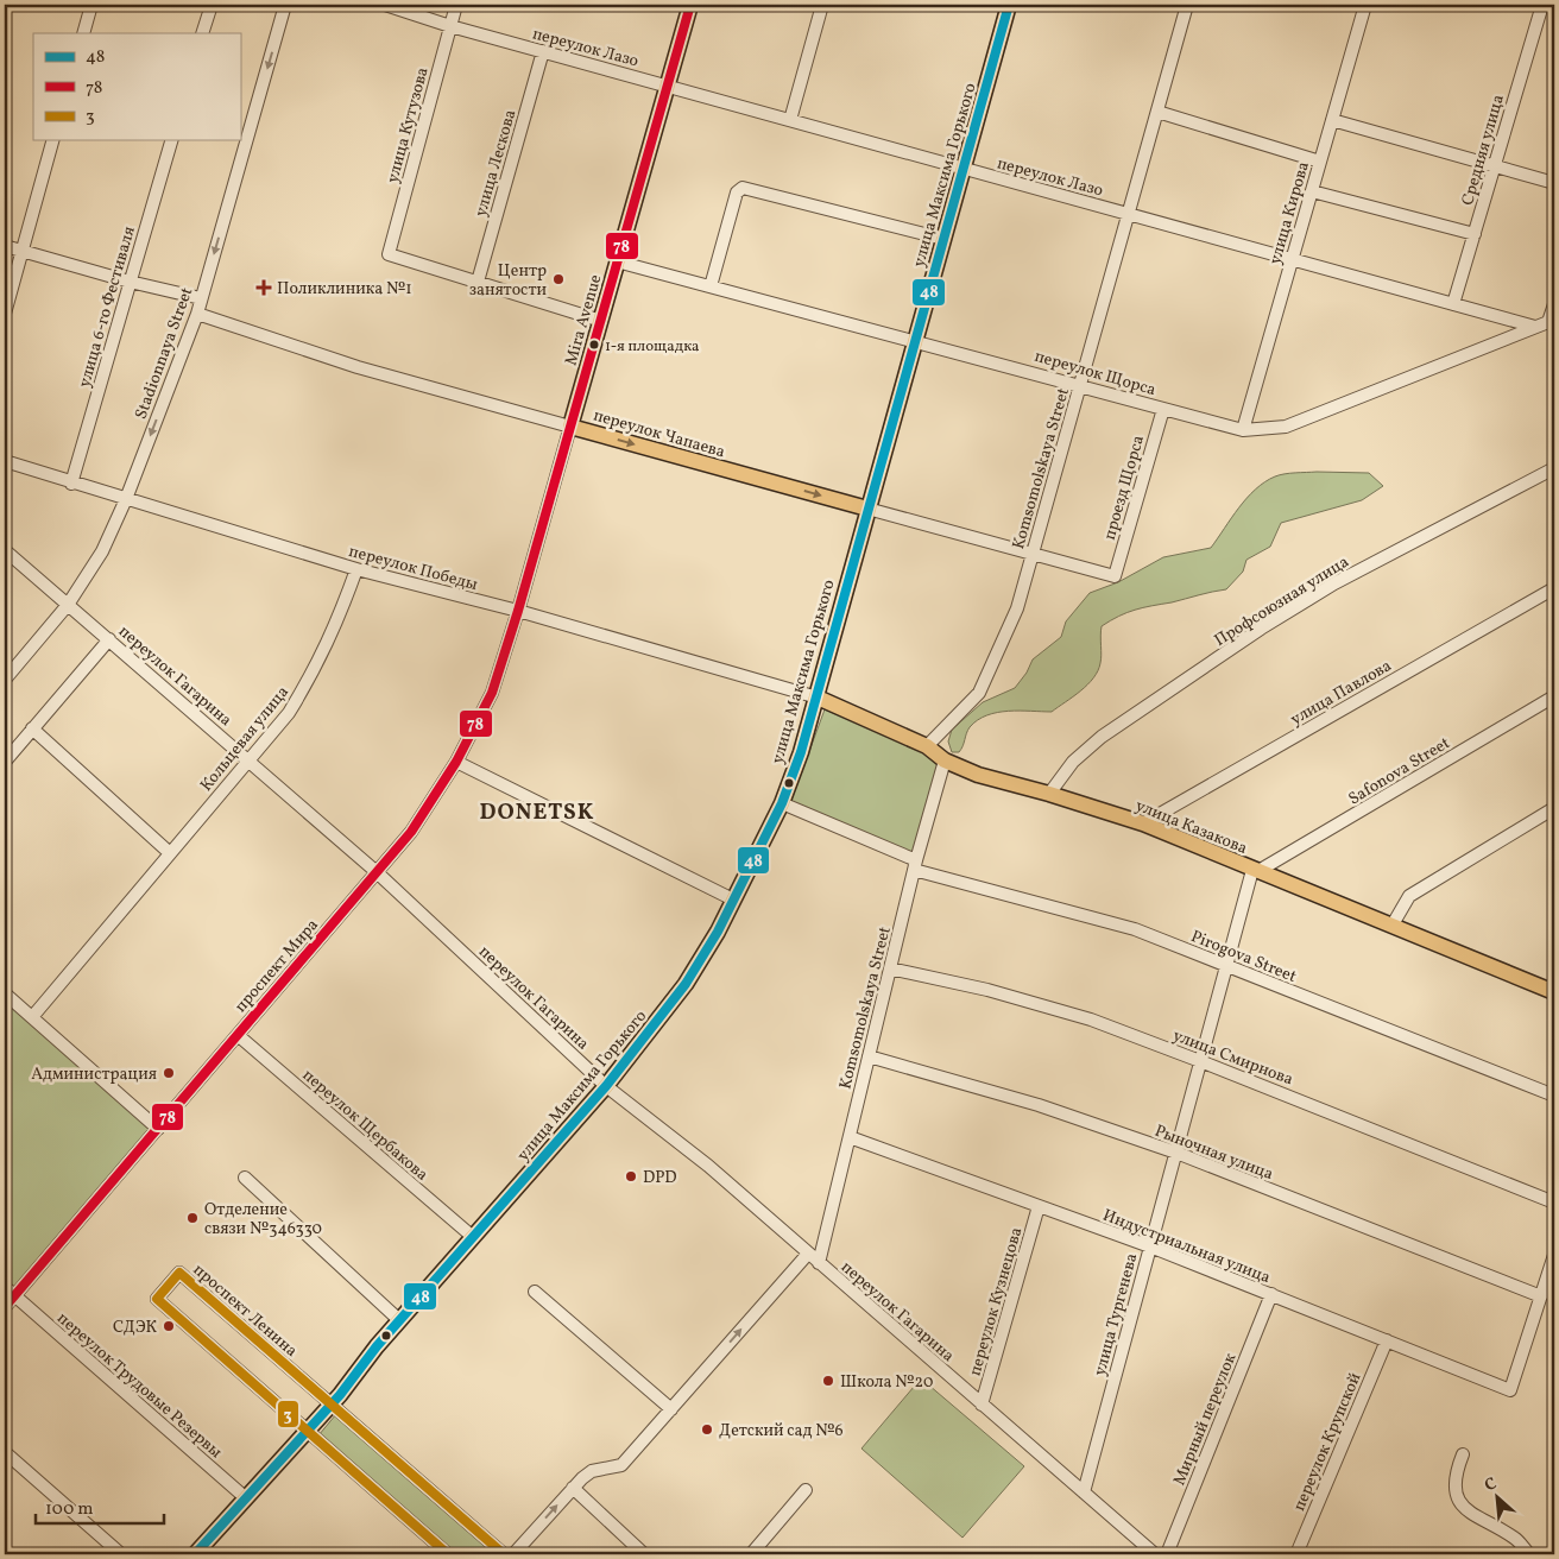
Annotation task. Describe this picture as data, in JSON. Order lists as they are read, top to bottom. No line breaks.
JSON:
{"streets":{"main road":["улица Максима Горького","Mira Avenue","переулок Чапаева","улица Казакова"],"street":["переулок Лазо","улица Кутузова","Средняя улица","улица Лескова","улица Кирова","улица 6-го Фестиваля","Stadionnaya Street","переулок Щорса","Komsomolskaya Street","проезд Щорса","переулок Победы","Профсоюзная улица","переулок Гагарина","улица Павлова","Кольцевая улица","Safonova Street","Pirogova Street","проспект Мира","улица Смирнова","переулок Щербакова","Рыночная улица","Индустриальная улица","переулок Кузнецова","проспект Ленина","улица Тургенева","переулок Трудовые Резервы","Мирный переулок","переулок Крупской"]},"crossings":[["переулок Лазо","улица Кутузова"],["переулок Лазо","Средняя улица"],["переулок Лазо","улица Лескова"],["переулок Лазо","улица Максима Горького"],["переулок Лазо","улица Кирова"],["переулок Лазо","Mira Avenue"],["переулок Лазо","переулок Щорса"],["переулок Лазо","Komsomolskaya Street"],["улица Кутузова","улица Лескова"],["улица Максима Горького","переулок Щорса"],["улица Максима Горького","переулок Чапаева"],["улица Максима Горького","переулок Победы"],["улица Максима Горького","переулок Гагарина"],["улица Максима Горького","улица Казакова"],["улица Максима Горького","Pirogova Street"],["улица Максима Горького","переулок Щербакова"],["улица Максима Горького","проспект Ленина"],["улица Максима Горького","переулок Трудовые Резервы"],["улица Кирова","переулок Щорса"],["улица 6-го Фестиваля","переулок Победы"],["Mira Avenue","переулок Щорса"],["Mira Avenue","переулок Чапаева"],["Mira Avenue","переулок Победы"],["Mira Avenue","проспект Мира"],["Stadionnaya Street","переулок Чапаева"],["Stadionnaya Street","переулок Победы"],["Stadionnaya Street","переулок Гагарина"],["переулок Щорса","Komsomolskaya Street"],["переулок Щорса","проезд Щорса"],["переулок Чапаева","Komsomolskaya Street"],["переулок Чапаева","проезд Щорса"],["Komsomolskaya Street","переулок Гагарина"],["Komsomolskaya Street","улица Казакова"],["Komsomolskaya Street","Pirogova Street"],["Komsomolskaya Street","улица Смирнова"],["Komsomolskaya Street","Рыночная улица"],["Komsomolskaya Street","Индустриальная улица"],["переулок Победы","Кольцевая улица"],["переулок Победы","улица Казакова"],["переулок Победы","проспект Мира"],["Профсоюзная улица","улица Казакова"],["переулок Гагарина","Кольцевая улица"],["переулок Гагарина","проспект Мира"],["переулок Гагарина","переулок Кузнецова"],["переулок Гагарина","улица Тургенева"],["улица Павлова","улица Казакова"],["Safonova Street","улица Казакова"],["Safonova Street","улица Тургенева"],["улица Казакова","улица Тургенева"],["Pirogova Street","улица Тургенева"],["проспект Мира","переулок Щербакова"],["проспект Мира","переулок Трудовые Резервы"],["улица Смирнова","улица Тургенева"],["Рыночная улица","Индустриальная улица"],["Рыночная улица","улица Тургенева"],["Индустриальная улица","переулок Кузнецова"],["Индустриальная улица","улица Тургенева"],["Индустриальная улица","Мирный переулок"],["Индустриальная улица","переулок Крупской"]],"one_way":["Stadionnaya Street"],"districts":["DONETSK"],"places":{"other":["Центр занятости","1-я площадка","Администрация","DPD","Отделение связи №346330","СДЭК","Школа №20","Детский сад №6"],"health":["Поликлиника №1"]},"lines":["transit line 48","transit line 78","transit line 3"],"legend":["48","78","3"],"scale_bar":"100 m","north":"top left"}
